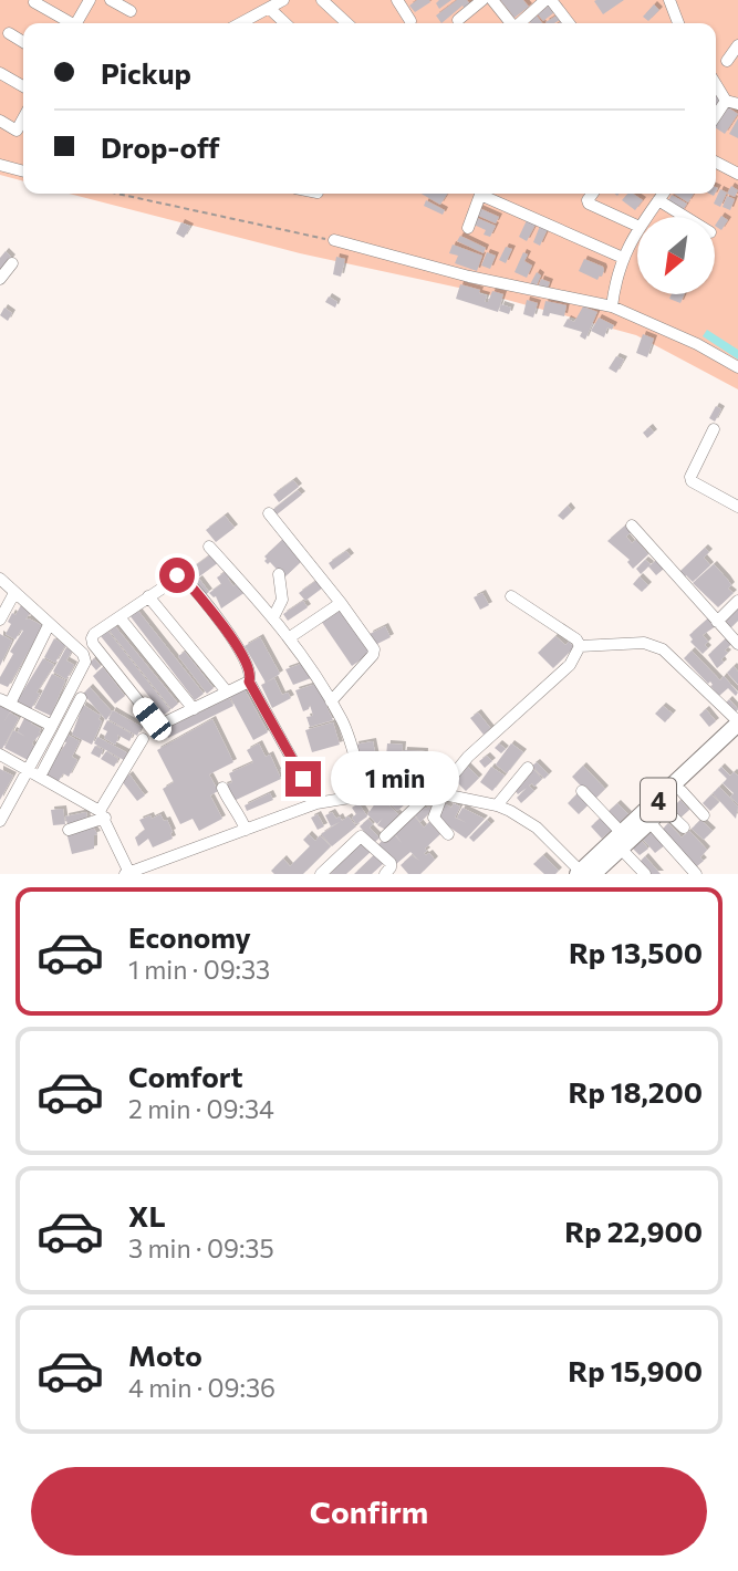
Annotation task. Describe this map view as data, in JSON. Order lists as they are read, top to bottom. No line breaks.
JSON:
{"streets":{"highway":["4"]},"north":"bottom left","page":{"banner":["Pickup","Drop-off"],"bubble":"1 min","list":[{"name":"Economy","note":"1 min · 09:33","value":"Rp 13,500"},{"name":"Comfort","note":"2 min · 09:34","value":"Rp 18,200"},{"name":"XL","note":"3 min · 09:35","value":"Rp 22,900"},{"name":"Moto","note":"4 min · 09:36","value":"Rp 15,900"}],"buttons":"Confirm"}}
